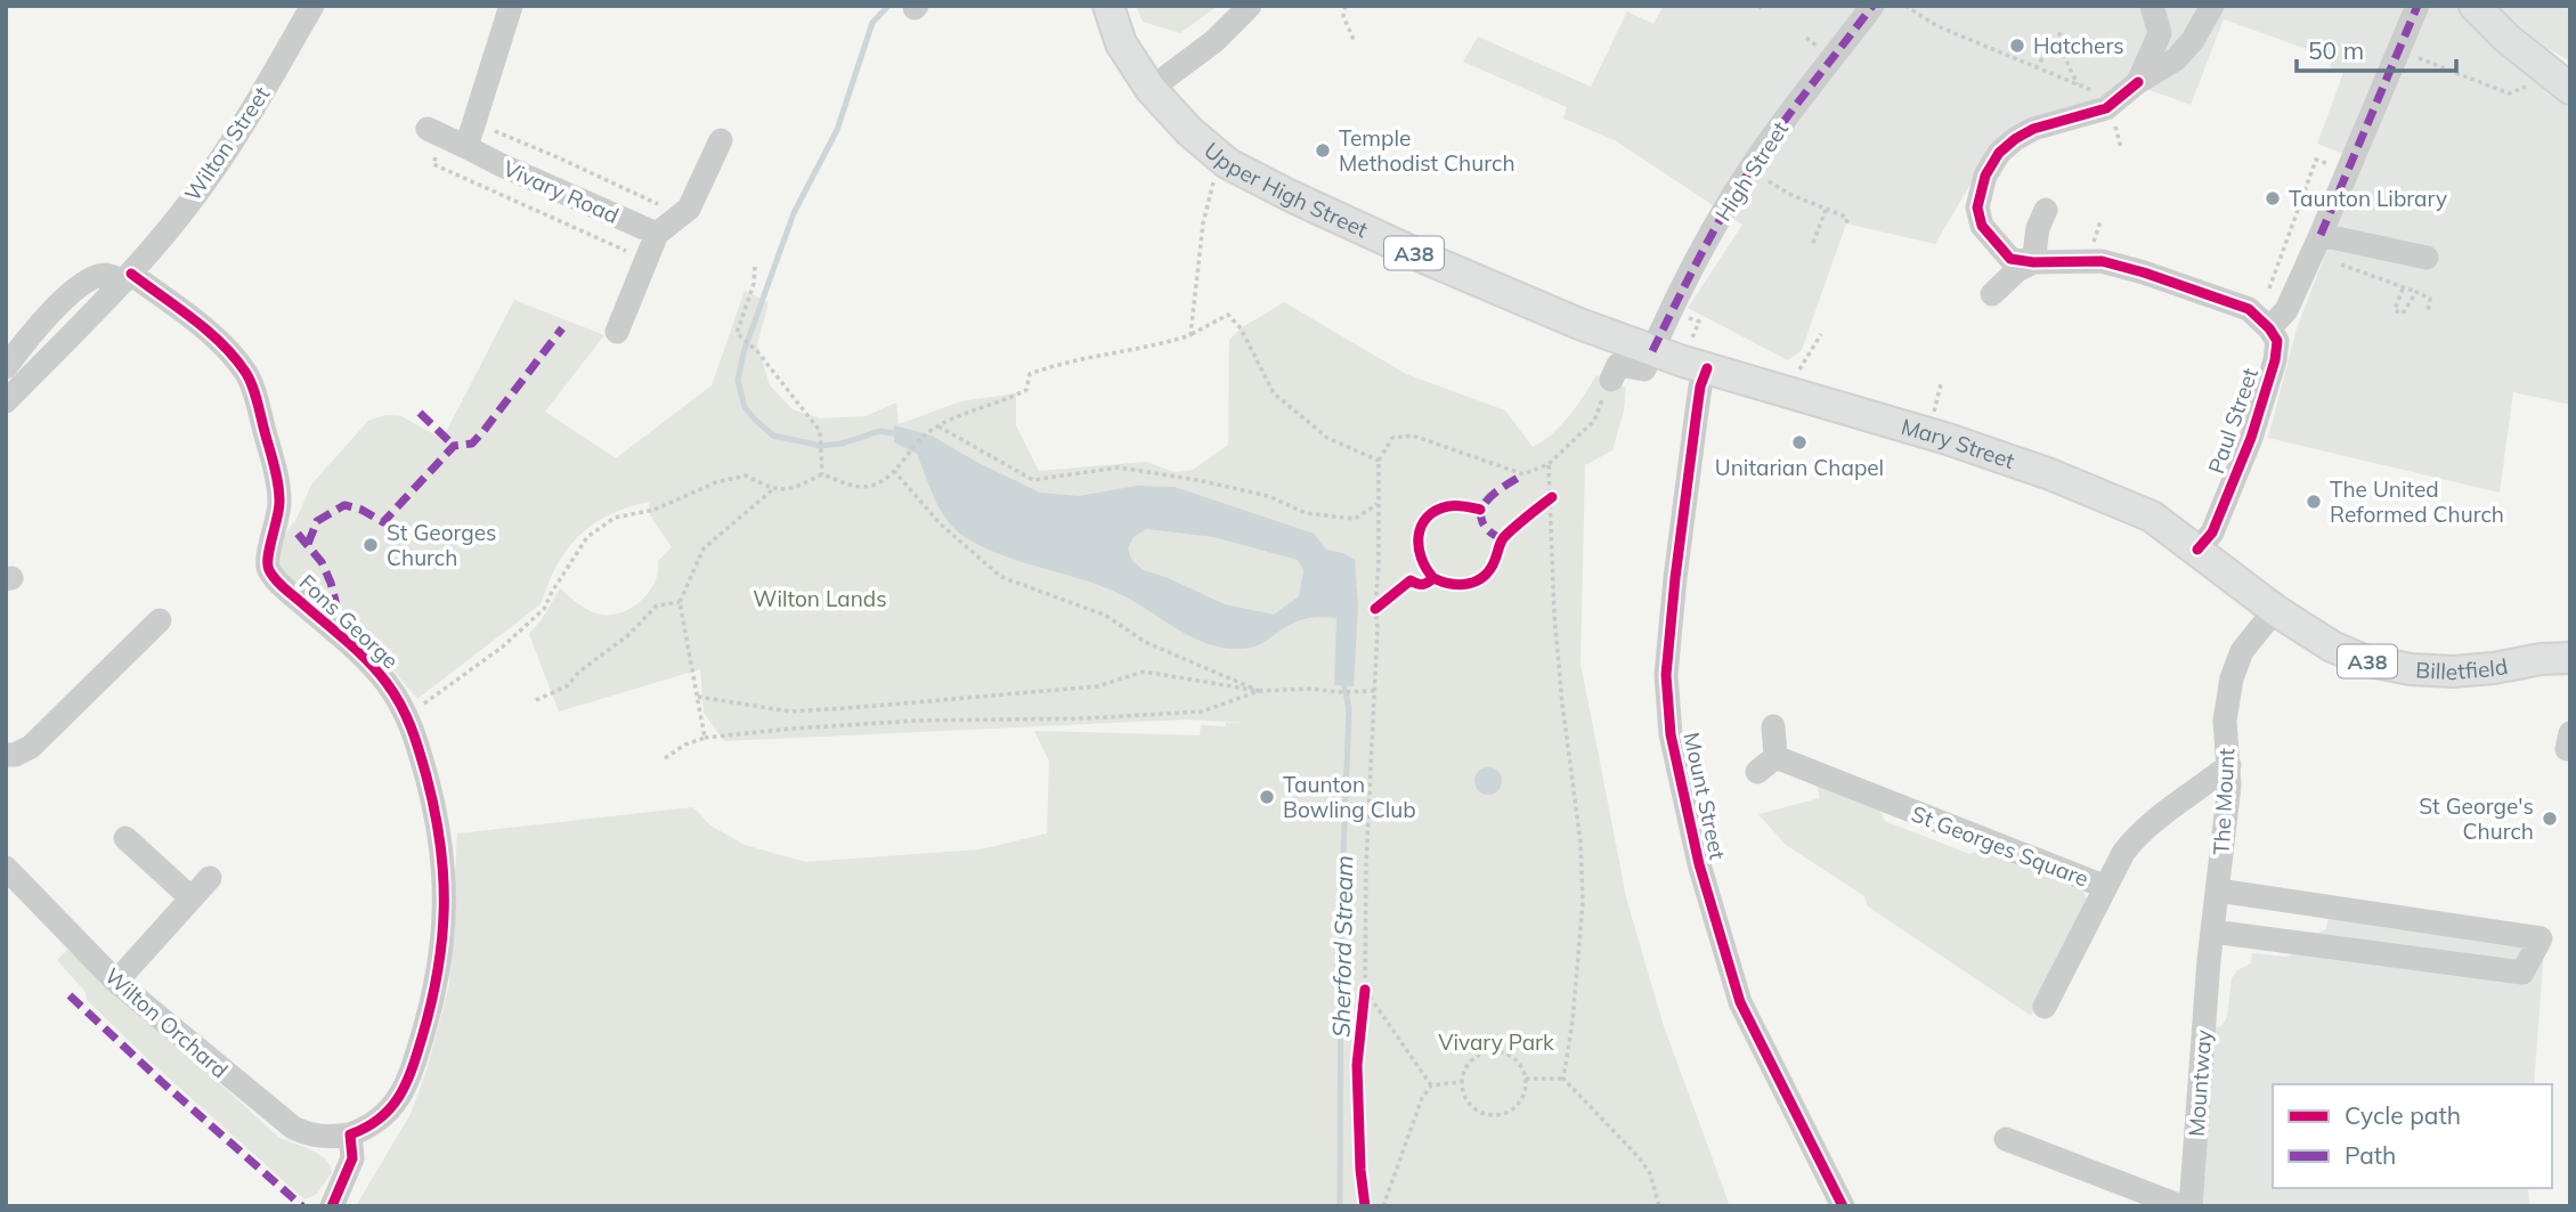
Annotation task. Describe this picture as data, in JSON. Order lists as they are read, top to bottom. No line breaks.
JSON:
{"streets":{"main road":["Upper High Street","A38","Mary Street","Billetfield"],"street":["Wilton Street","High Street","Vivary Road","Paul Street","Fons George","Mount Street","The Mount","St Georges Square","Wilton Orchard","Mountway"]},"crossings":[["Wilton Street","Fons George"],["High Street","Upper High Street"],["Upper High Street","Mary Street"],["Upper High Street","Mount Street"],["Paul Street","Mary Street"],["Paul Street","Billetfield"],["Mary Street","Billetfield"],["Mary Street","Mount Street"],["Fons George","Wilton Orchard"],["Billetfield","The Mount"],["The Mount","St Georges Square"],["The Mount","Mountway"]],"water":["Sherford Stream"],"parks":["Wilton Lands","Vivary Park"],"places":["Hatchers","Temple Methodist Church","Taunton Library","Unitarian Chapel","The United Reformed Church","St Georges Church","Taunton Bowling Club","St George's Church"],"legend":["Cycle path","Path"],"scale_bar":"50 m"}
